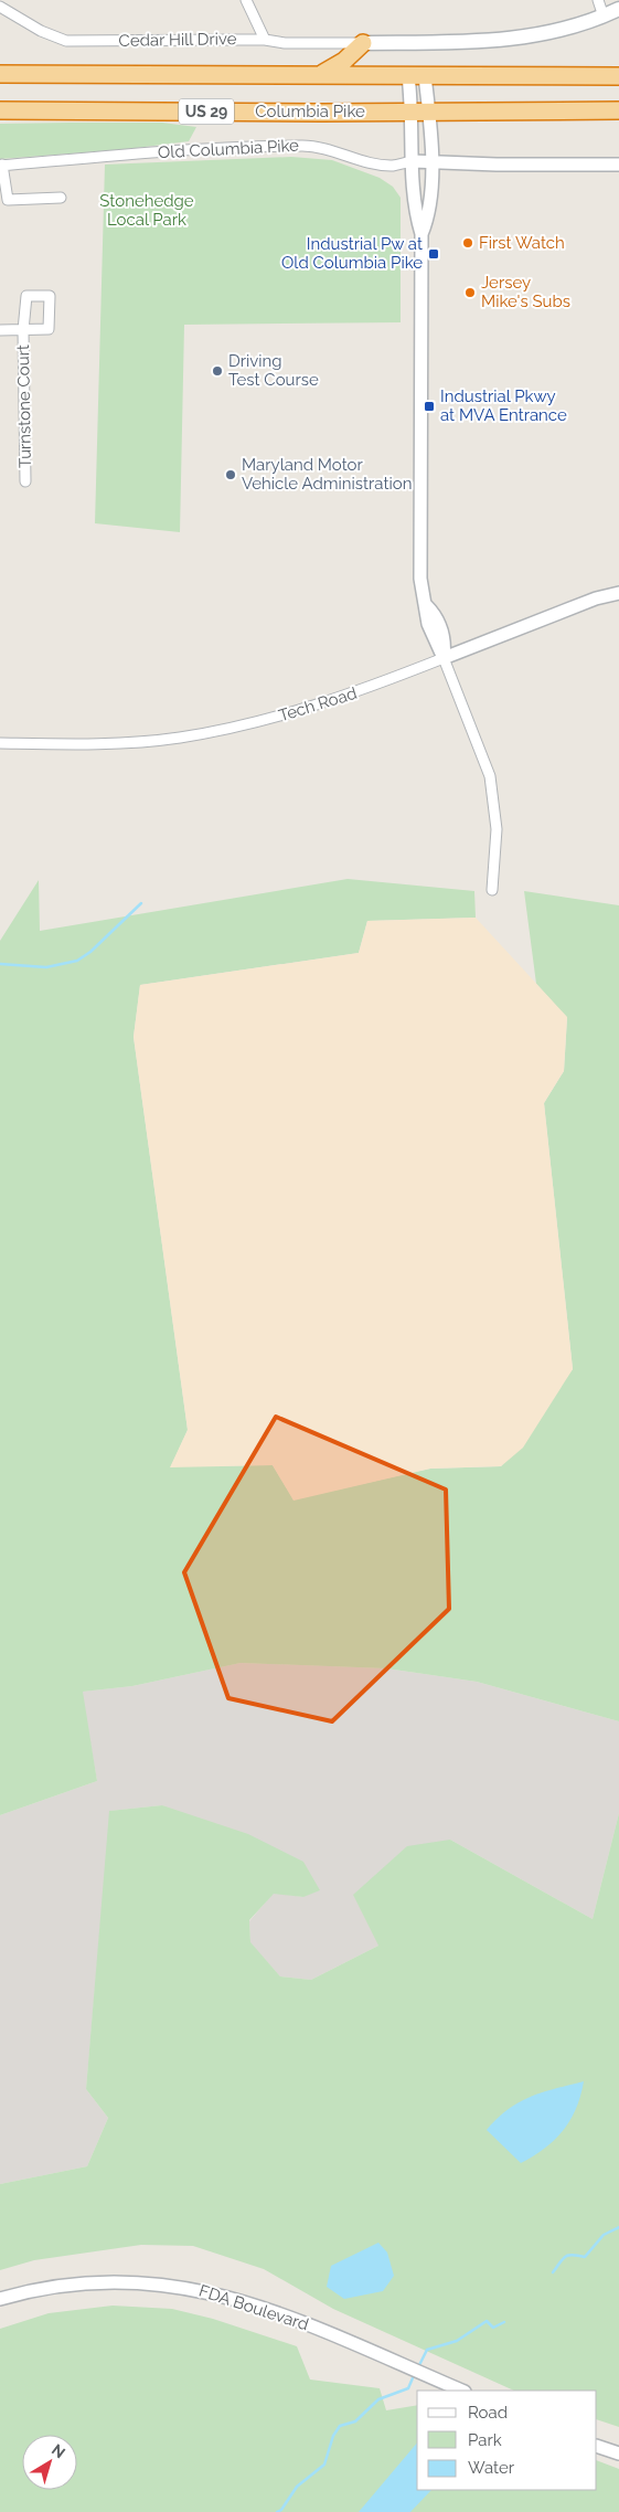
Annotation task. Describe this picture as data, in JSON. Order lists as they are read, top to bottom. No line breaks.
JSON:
{"streets":{"highway":["US 29","Columbia Pike"],"street":["Cedar Hill Drive","Old Columbia Pike","Turnstone Court","Tech Road","FDA Boulevard"]},"parks":["Stonehedge Local Park"],"places":{"other":["First Watch","Jersey Mike's Subs","Driving Test Course","Maryland Motor Vehicle Administration"],"transit":["Industrial Pw at Old Columbia Pike","Industrial Pkwy at MVA Entrance"]},"legend":["Road","Park","Water"],"north":"top right"}
